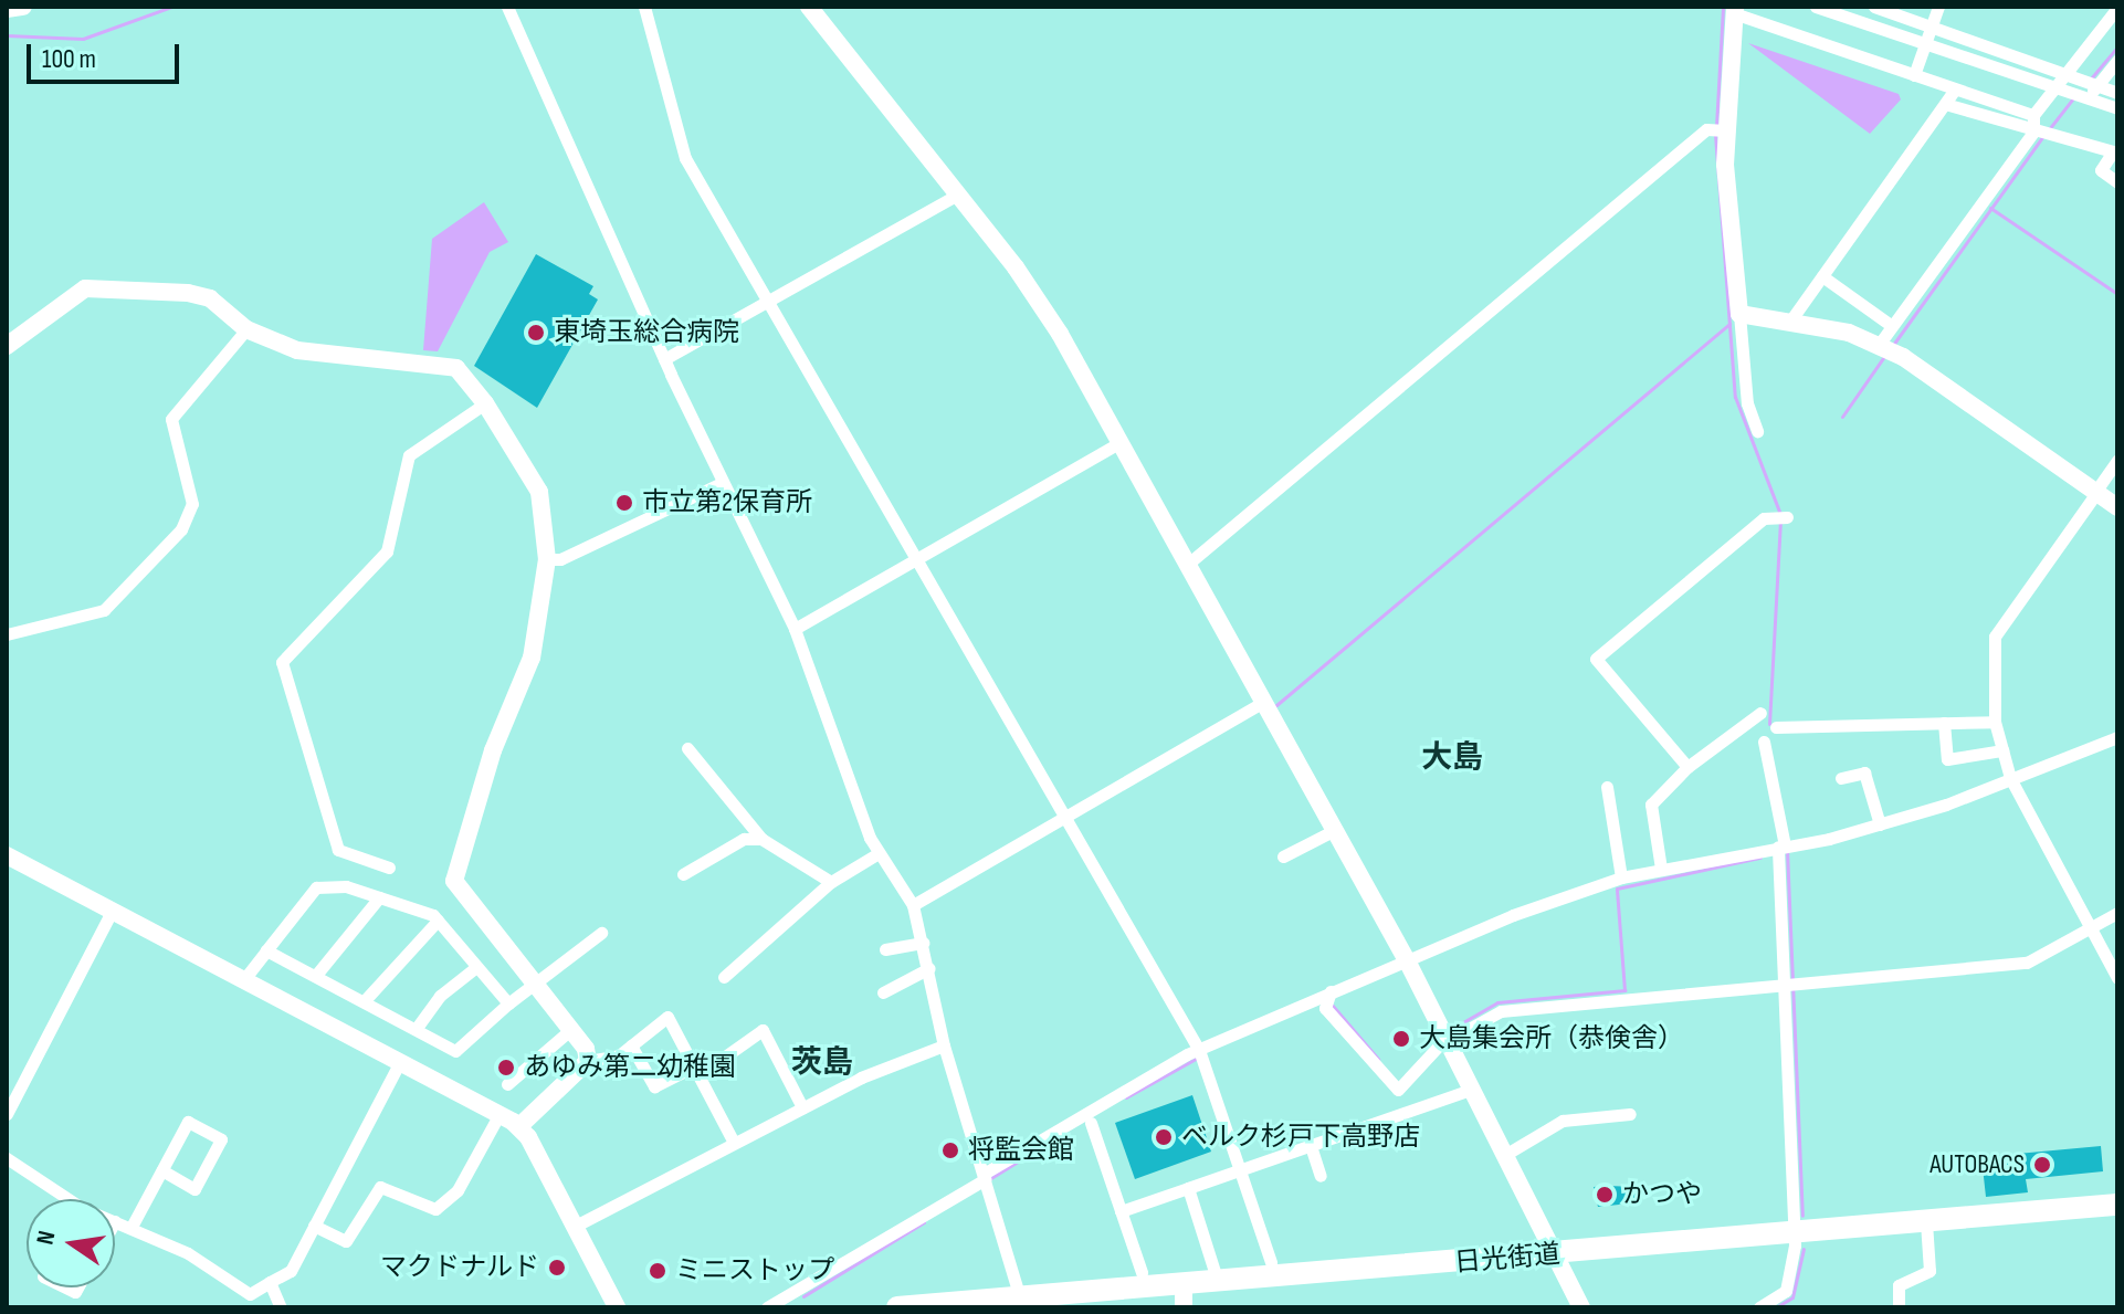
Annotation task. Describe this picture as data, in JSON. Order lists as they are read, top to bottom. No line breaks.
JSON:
{"streets":{"highway":["日光街道"]},"districts":["大島","茨島"],"places":["東埼玉総合病院","市立第2保育所","大島集会所（恭倹舎）","あゆみ第二幼稚園","ベルク杉戸下高野店","将監会館","AUTOBACS","かつや","マクドナルド","ミニストップ"],"scale_bar":"100 m","north":"left"}
